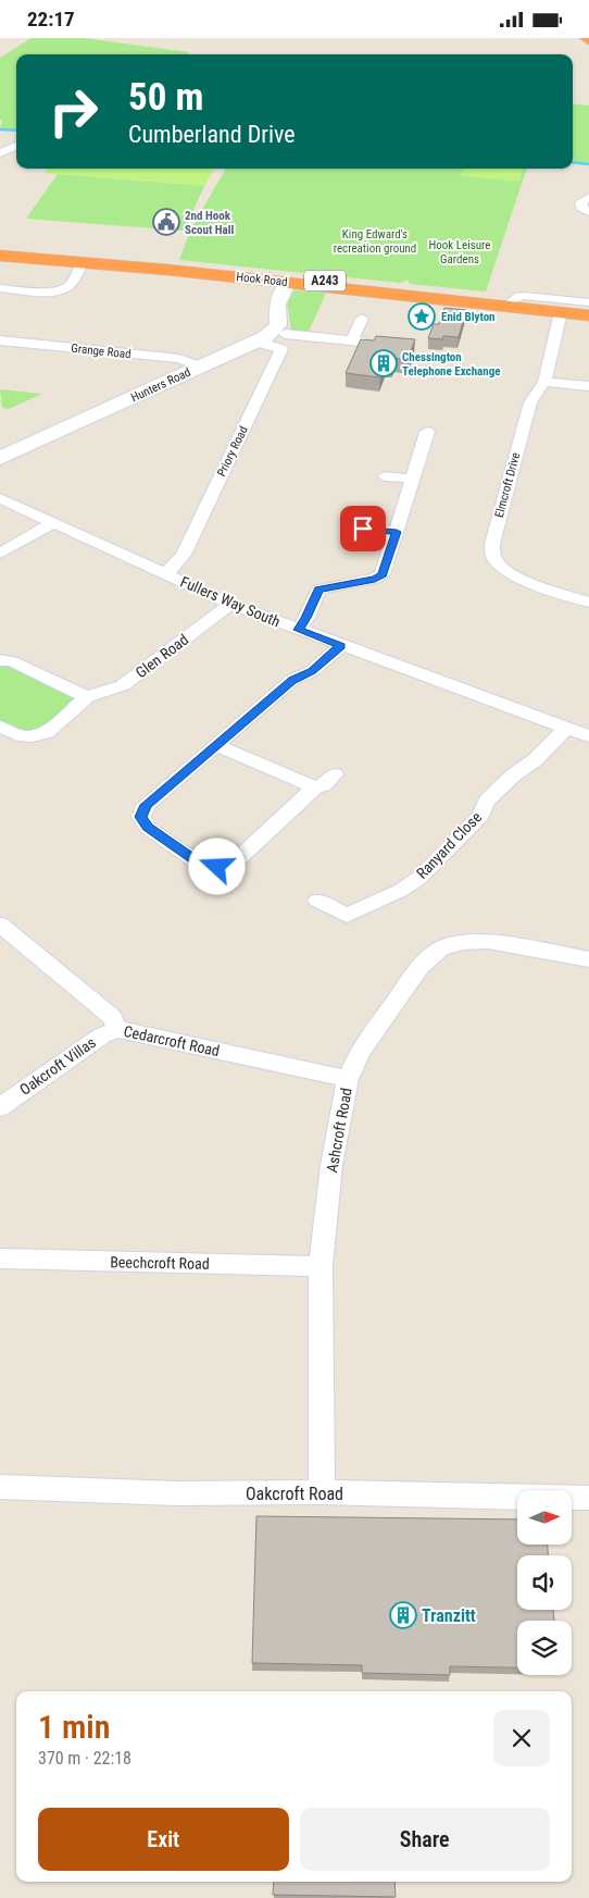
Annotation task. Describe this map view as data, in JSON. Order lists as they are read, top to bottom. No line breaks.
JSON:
{"streets":{"highway":["Hook Road","A243"],"street":["Grange Road","Hunters Road","Priory Road","Elmcroft Drive","Fullers Way South","Glen Road","Ranyard Close","Cedarcroft Road","Oakcroft Villas","Ashcroft Road","Beechcroft Road","Oakcroft Road"]},"crossings":[["Hook Road","A243"],["Hook Road","Elmcroft Drive"],["A243","Elmcroft Drive"],["Grange Road","Hunters Road"],["Hunters Road","Priory Road"],["Priory Road","Fullers Way South"],["Fullers Way South","Glen Road"],["Fullers Way South","Ranyard Close"],["Cedarcroft Road","Oakcroft Villas"],["Cedarcroft Road","Ashcroft Road"],["Ashcroft Road","Beechcroft Road"],["Ashcroft Road","Oakcroft Road"]],"parks":["King Edward's recreation ground","Hook Leisure Gardens"],"places":{"public building":["2nd Hook Scout Hall"],"place":["Enid Blyton"],"building":["Chessington Telephone Exchange","Tranzitt"]},"north":"right","page":{"status":"22:17","turn":["50 m","Cumberland Drive"],"heading":["1 min","370 m · 22:18"],"buttons":["Exit","Share"]}}
